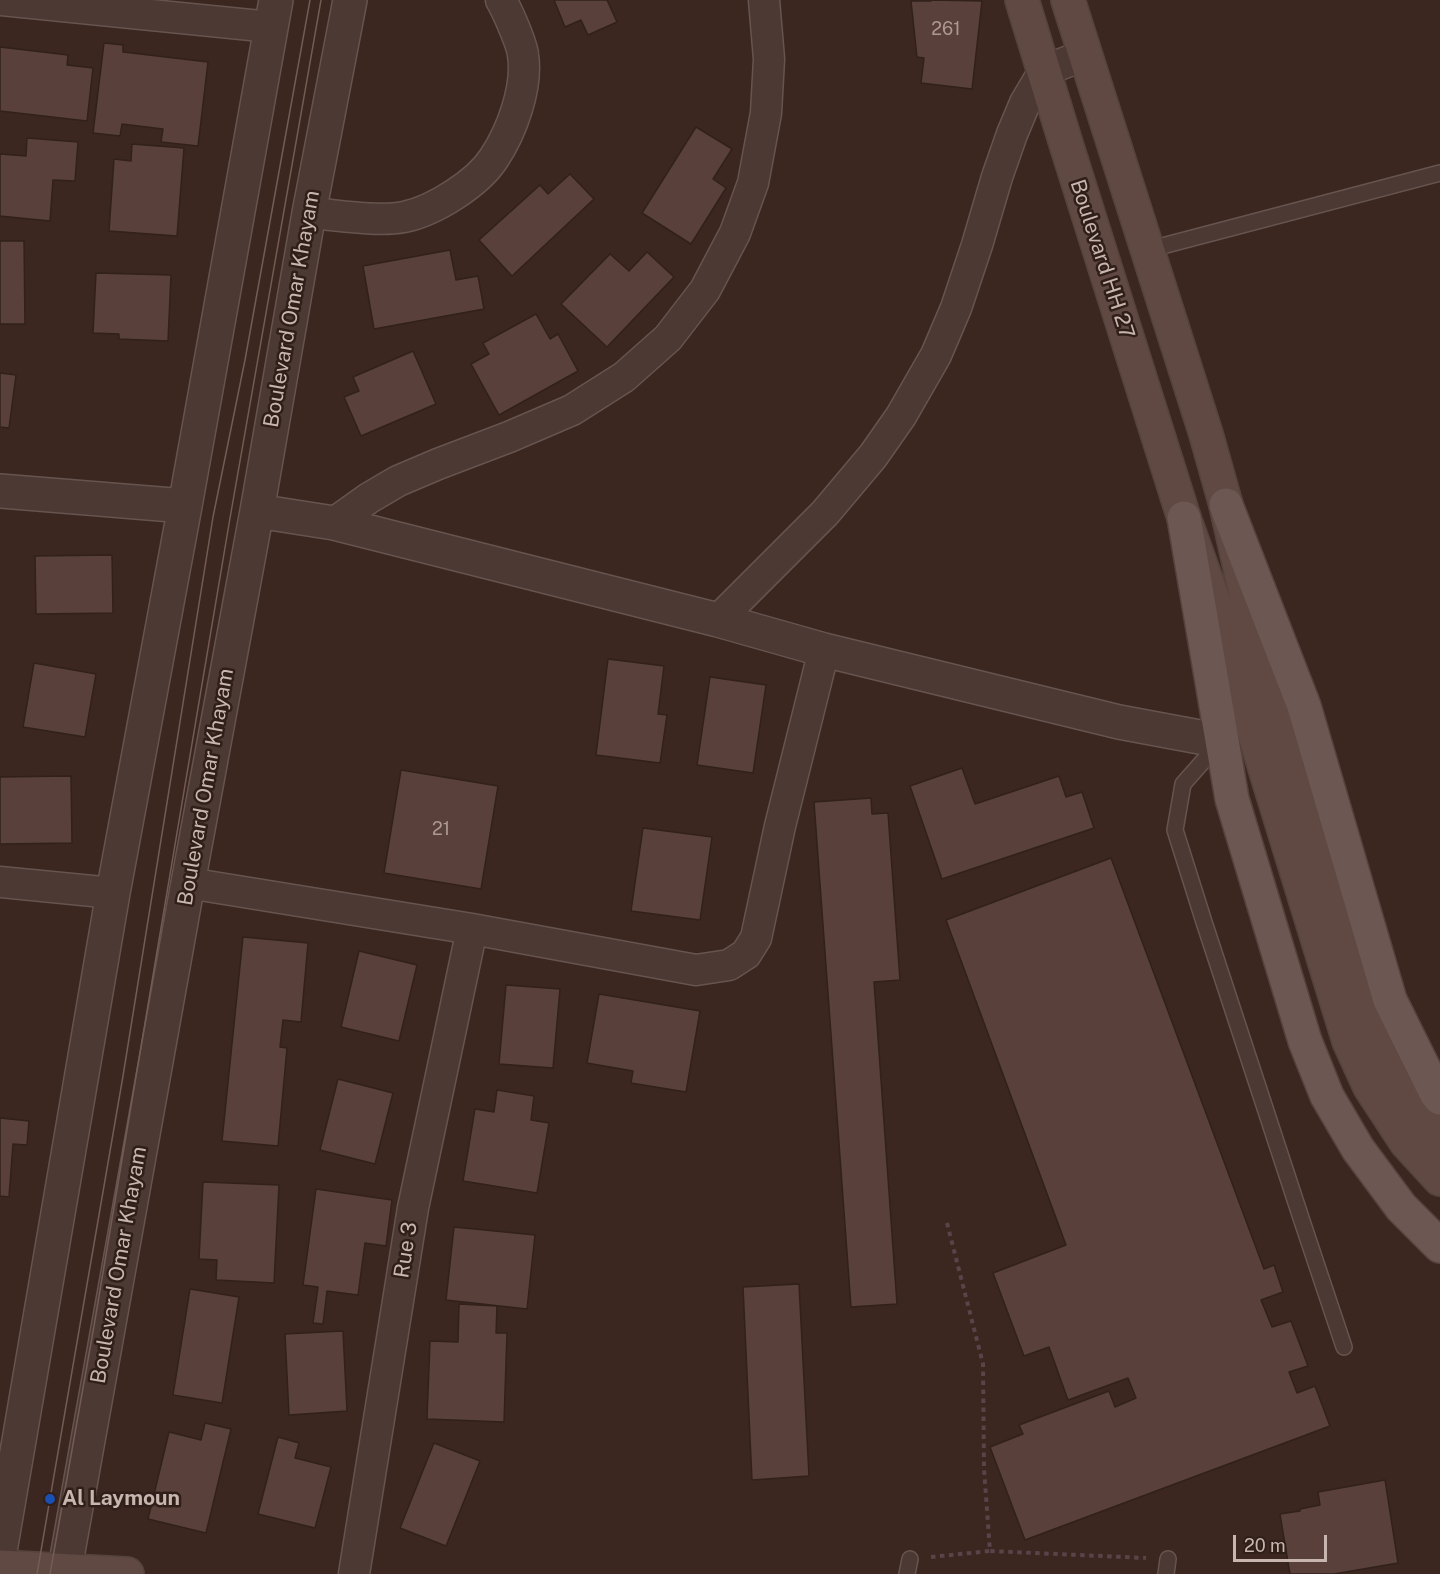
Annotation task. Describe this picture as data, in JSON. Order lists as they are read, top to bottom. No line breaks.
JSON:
{"streets":{"main road":["Boulevard HH 27"],"street":["Boulevard Omar Khayam","Rue 3"]},"places":["Al Laymoun"],"house_numbers":["261","21"],"scale_bar":"20 m"}
